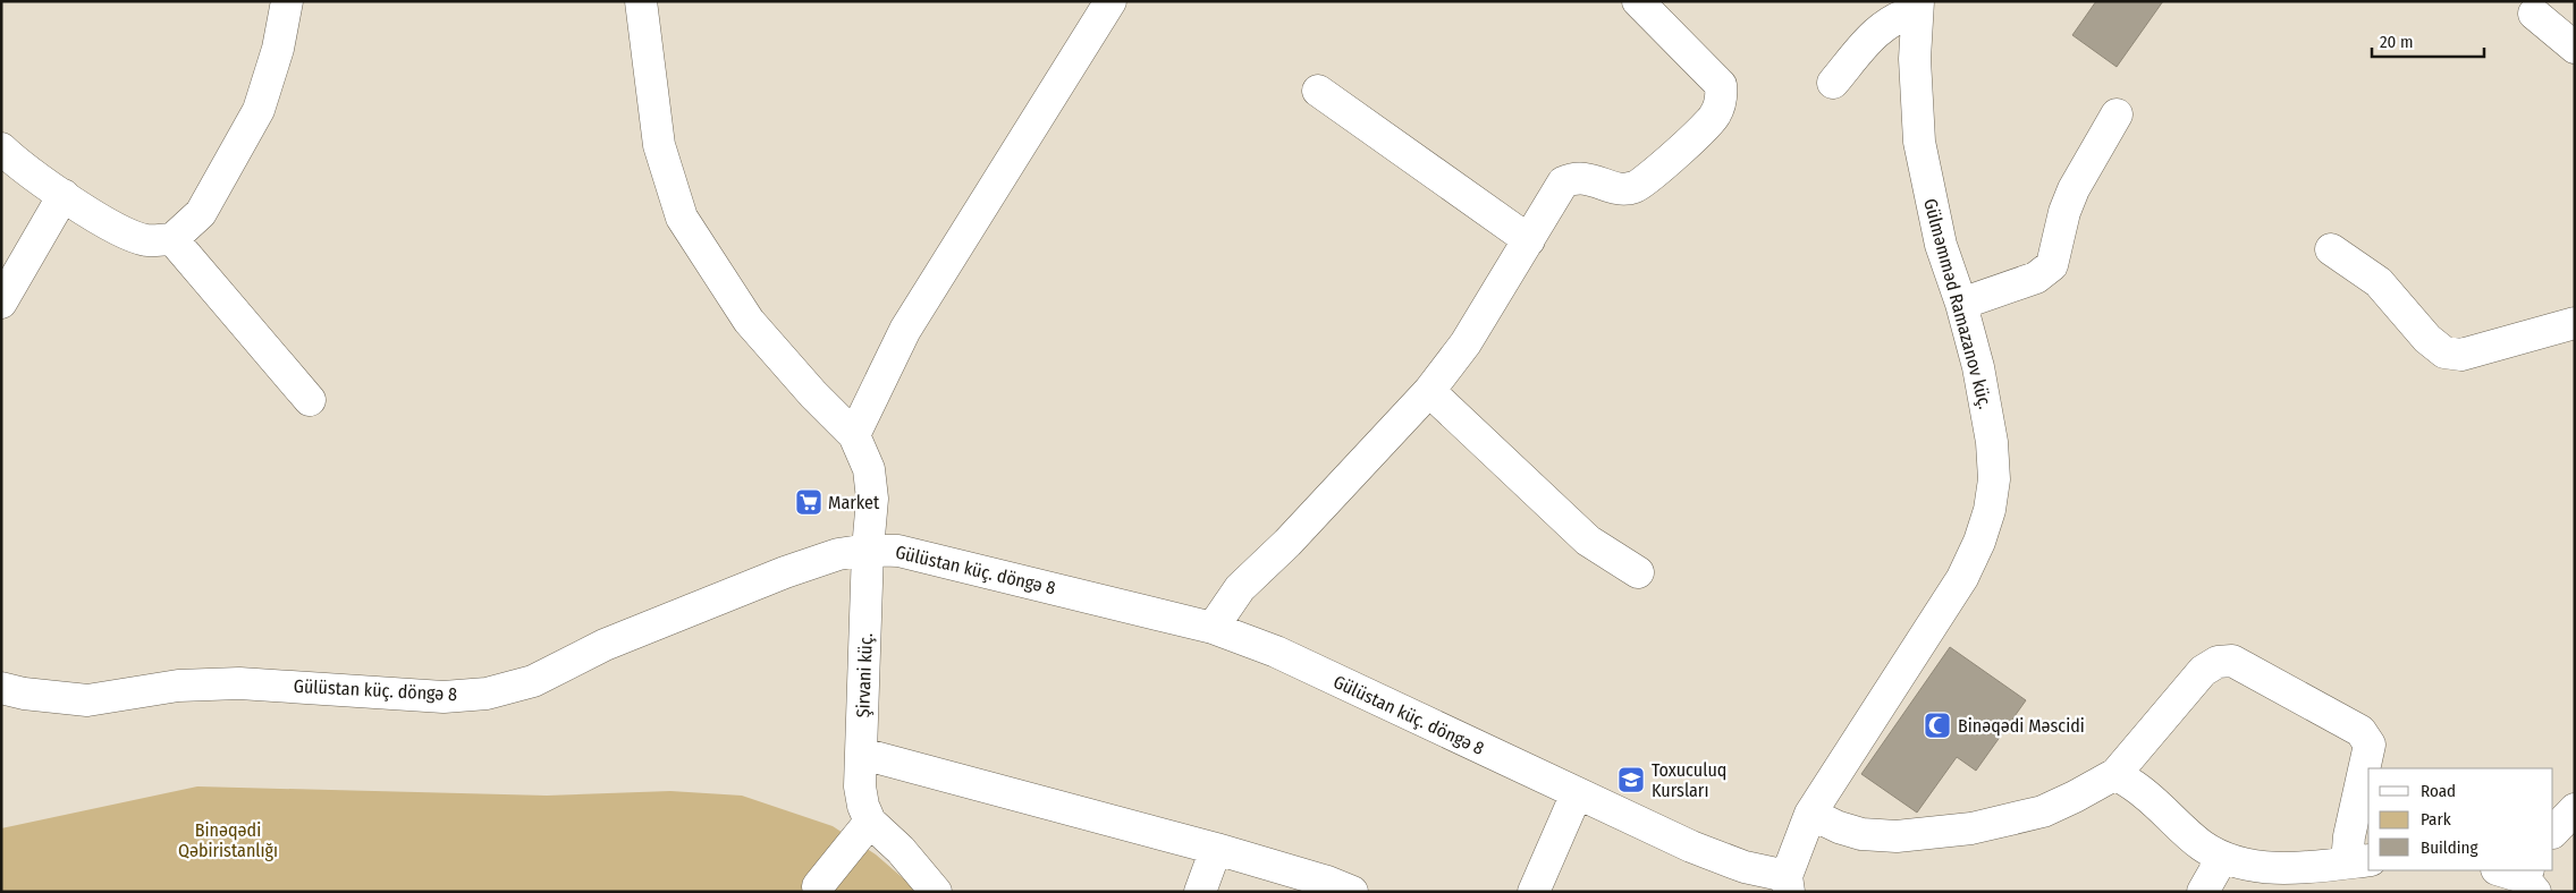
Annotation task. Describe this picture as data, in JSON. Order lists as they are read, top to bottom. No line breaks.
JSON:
{"streets":{"street":["Gülməmməd Ramazanov küç.","Gülüstan küç. döngə 8","Şirvani küç."]},"crossings":[["Gülməmməd Ramazanov küç.","Gülüstan küç. döngə 8"],["Gülüstan küç. döngə 8","Şirvani küç."]],"parks":["Binəqədi Qəbiristanlığı"],"places":{"supermarket":["Market"],"mosque":["Binəqədi Məscidi"],"school or university":["Toxuculuq Kursları"]},"legend":["Road","Park","Building"],"scale_bar":"20 m"}
